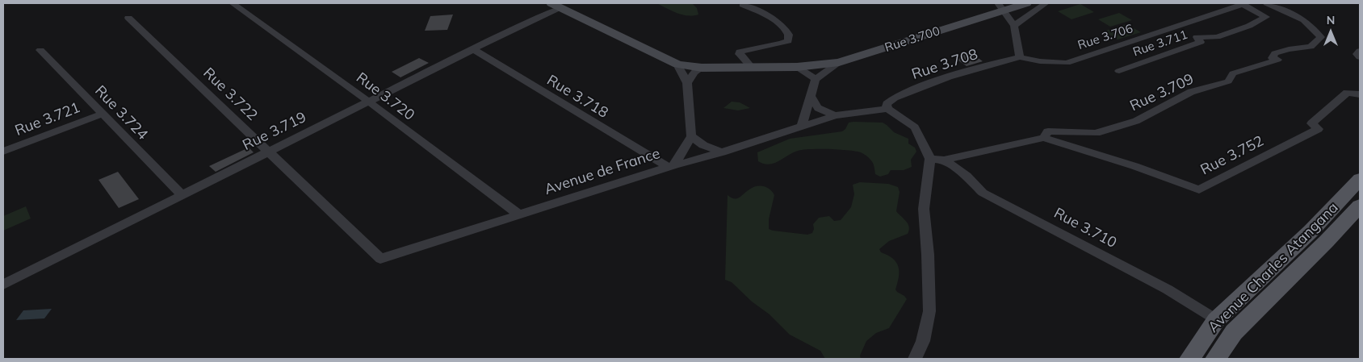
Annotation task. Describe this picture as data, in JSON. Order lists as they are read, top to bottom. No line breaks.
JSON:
{"streets":{"main road":["Rue 3.700","Avenue Charles Atangana"],"street":["Rue 3.706","Rue 3.711","Rue 3.708","Rue 3.709","Rue 3.722","Rue 3.720","Rue 3.718","Rue 3.724","Rue 3.721","Rue 3.719","Rue 3.752","Avenue de France","Rue 3.710"]},"crossings":[["Rue 3.706","Rue 3.711"],["Rue 3.706","Rue 3.708"],["Rue 3.708","Avenue de France"],["Rue 3.709","Rue 3.752"],["Rue 3.709","Rue 3.710"],["Rue 3.722","Rue 3.719"],["Rue 3.722","Avenue de France"],["Rue 3.720","Rue 3.719"],["Rue 3.720","Avenue de France"],["Rue 3.718","Rue 3.719"],["Rue 3.718","Avenue de France"],["Rue 3.724","Rue 3.721"],["Rue 3.724","Rue 3.719"],["Rue 3.710","Avenue Charles Atangana"]],"north":"top"}
